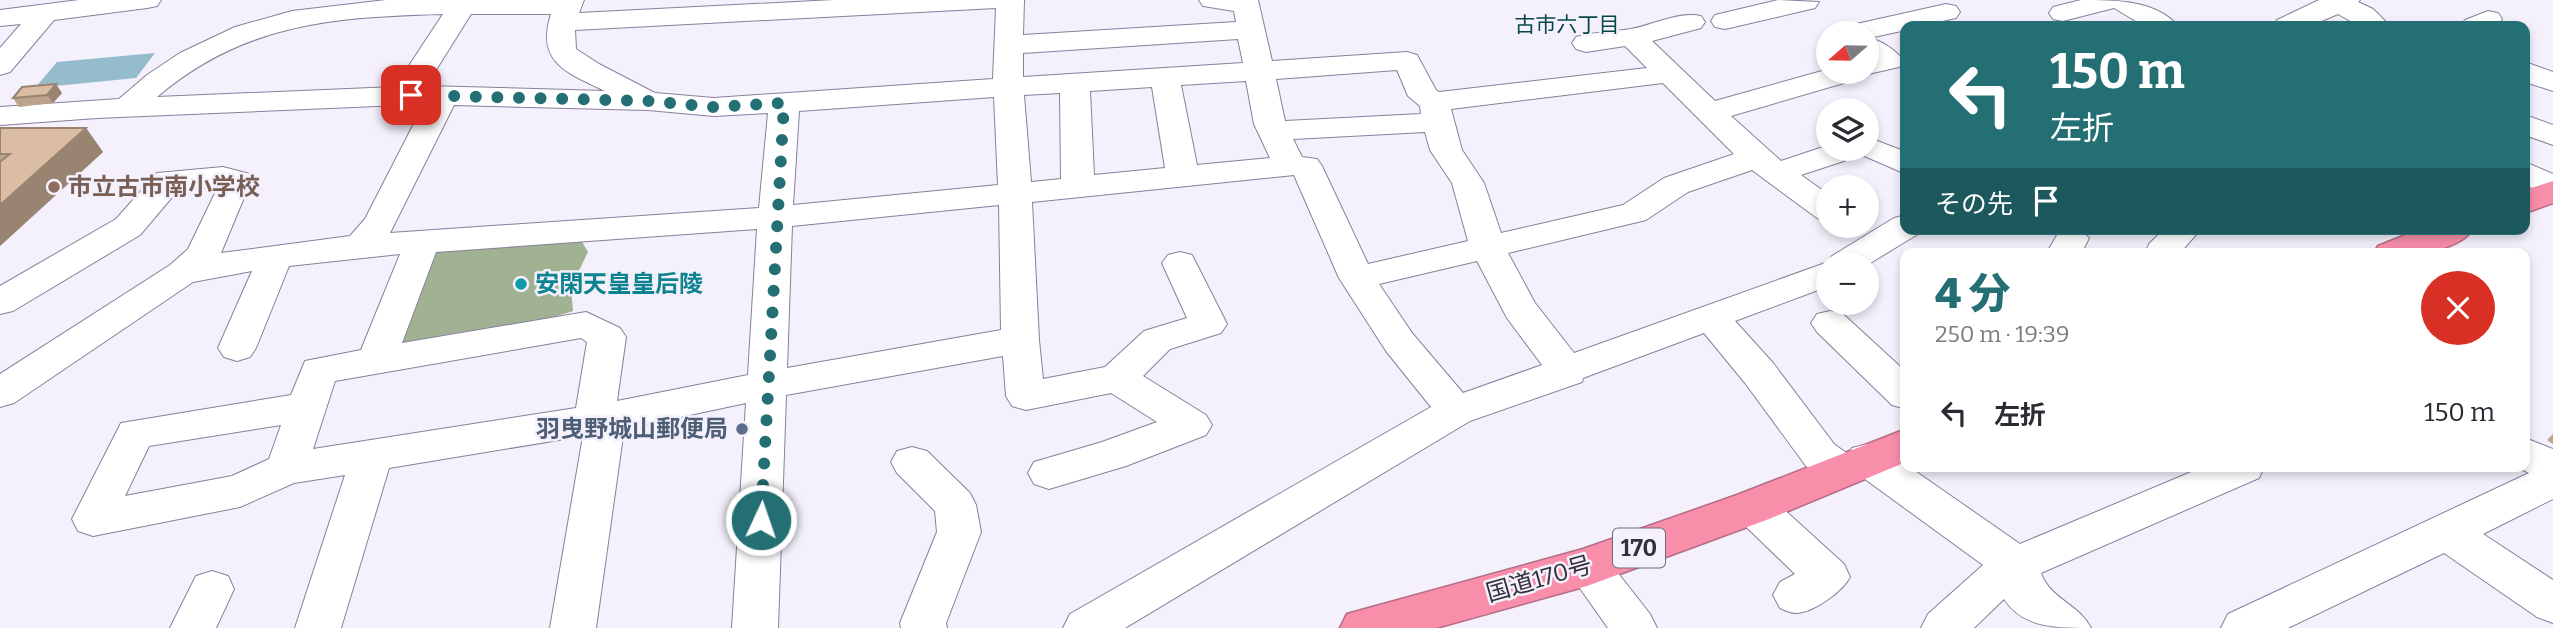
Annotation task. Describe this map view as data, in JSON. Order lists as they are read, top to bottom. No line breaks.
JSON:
{"streets":{"highway":["170","国道170号"]},"districts":["古市六丁目"],"places":["市立古市南小学校","安閑天皇皇后陵","羽曳野城山郵便局"],"north":"left","page":{"map_buttons":["+","−"],"turn":["150 m","左折"],"then":"その先","heading":["4 分","250 m · 19:39"],"list":[{"name":"左折","value":"150 m"}]}}
